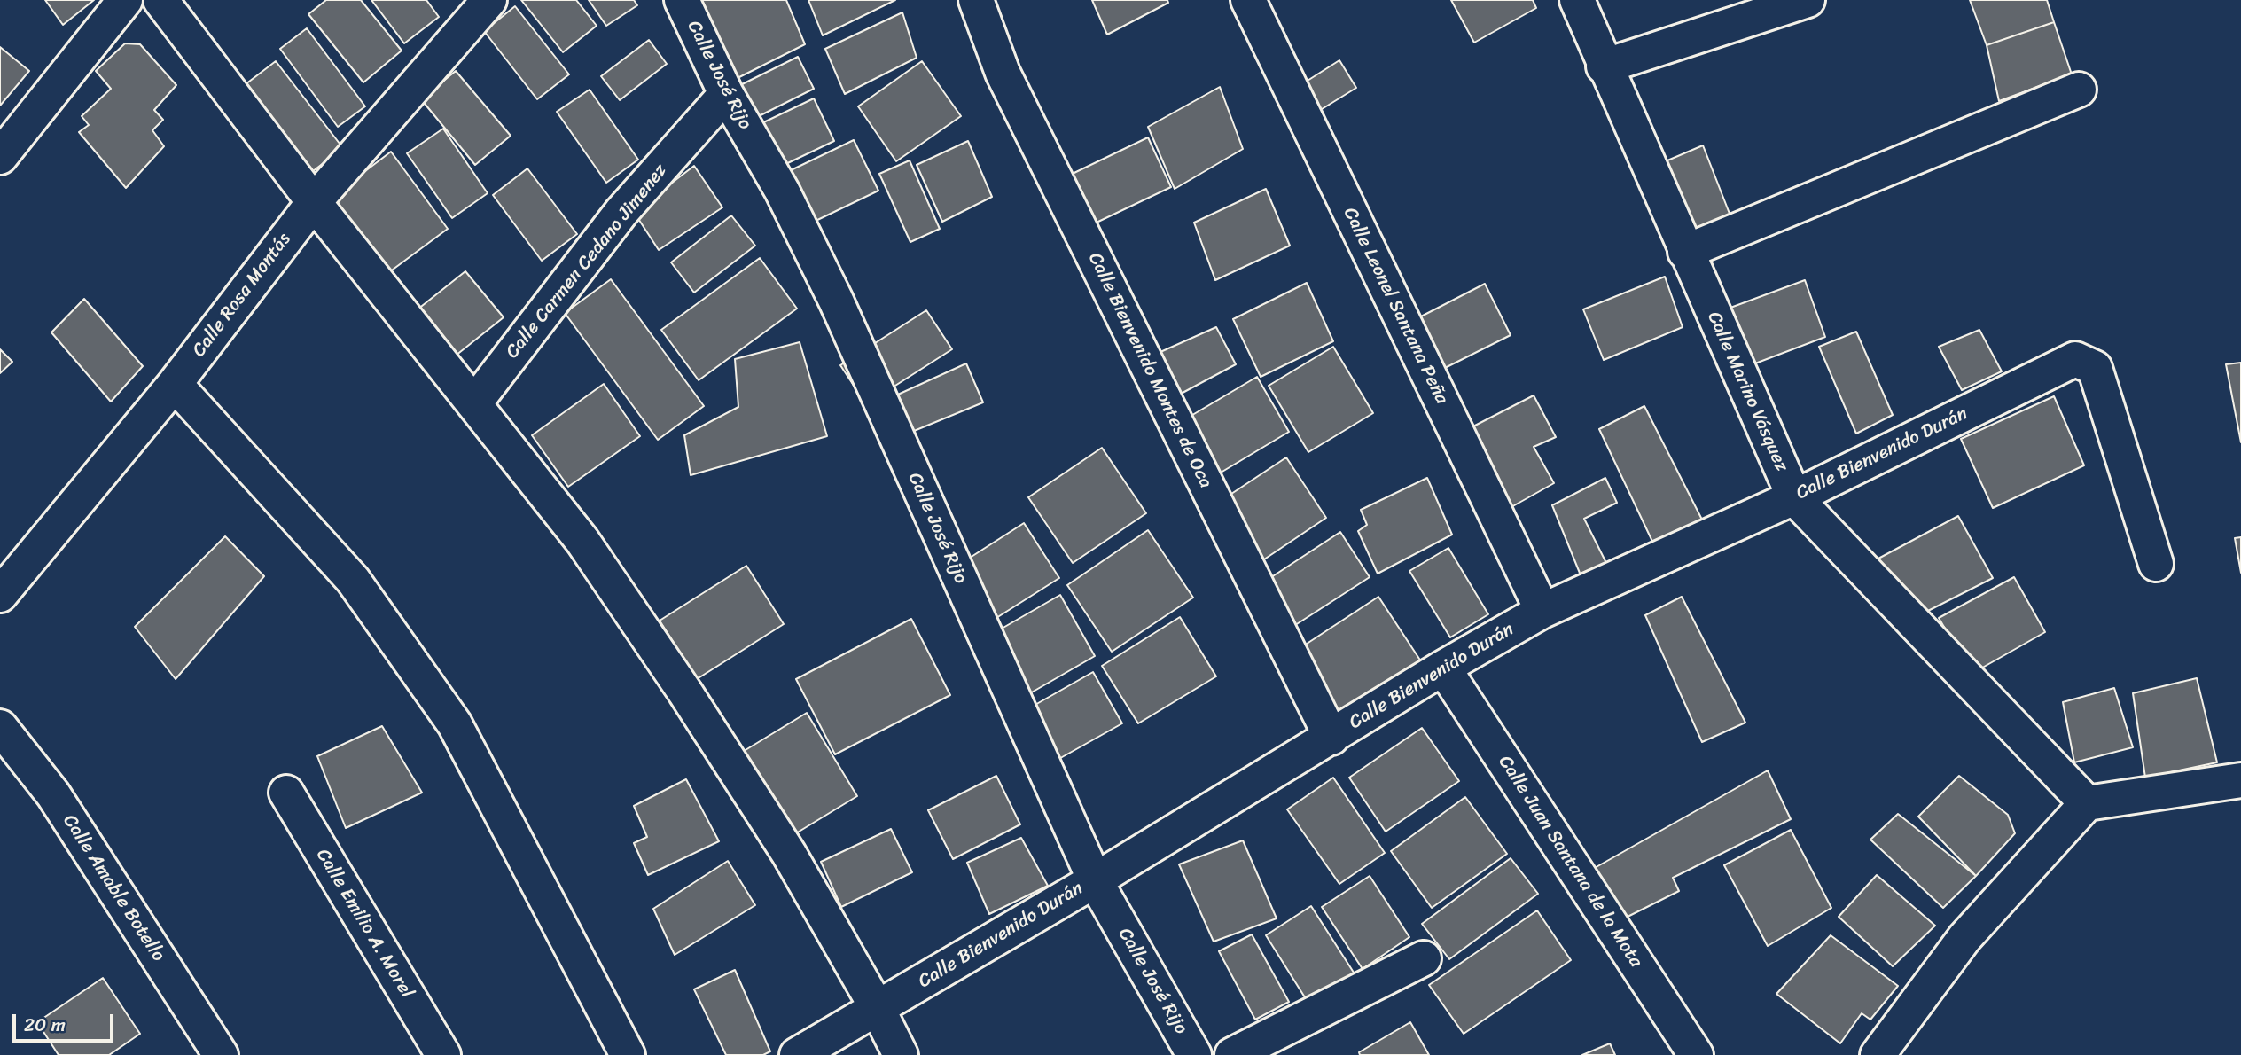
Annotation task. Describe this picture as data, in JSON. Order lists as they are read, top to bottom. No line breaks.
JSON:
{"streets":{"street":["Calle José Rijo","Calle Carmen Cedano Jimenez","Calle Rosa Montás","Calle Leonel Santana Peña","Calle Bienvenido Montes de Oca","Calle Marino Vásquez","Calle Bienvenido Durán","Calle Juan Santana de la Mota","Calle Amable Botello","Calle Emilio A. Morel"]},"crossings":[["Calle José Rijo","Calle Carmen Cedano Jimenez"],["Calle José Rijo","Calle Bienvenido Durán"],["Calle Leonel Santana Peña","Calle Bienvenido Durán"],["Calle Bienvenido Montes de Oca","Calle Bienvenido Durán"],["Calle Marino Vásquez","Calle Bienvenido Durán"],["Calle Bienvenido Durán","Calle Juan Santana de la Mota"]],"scale_bar":"20 m"}
